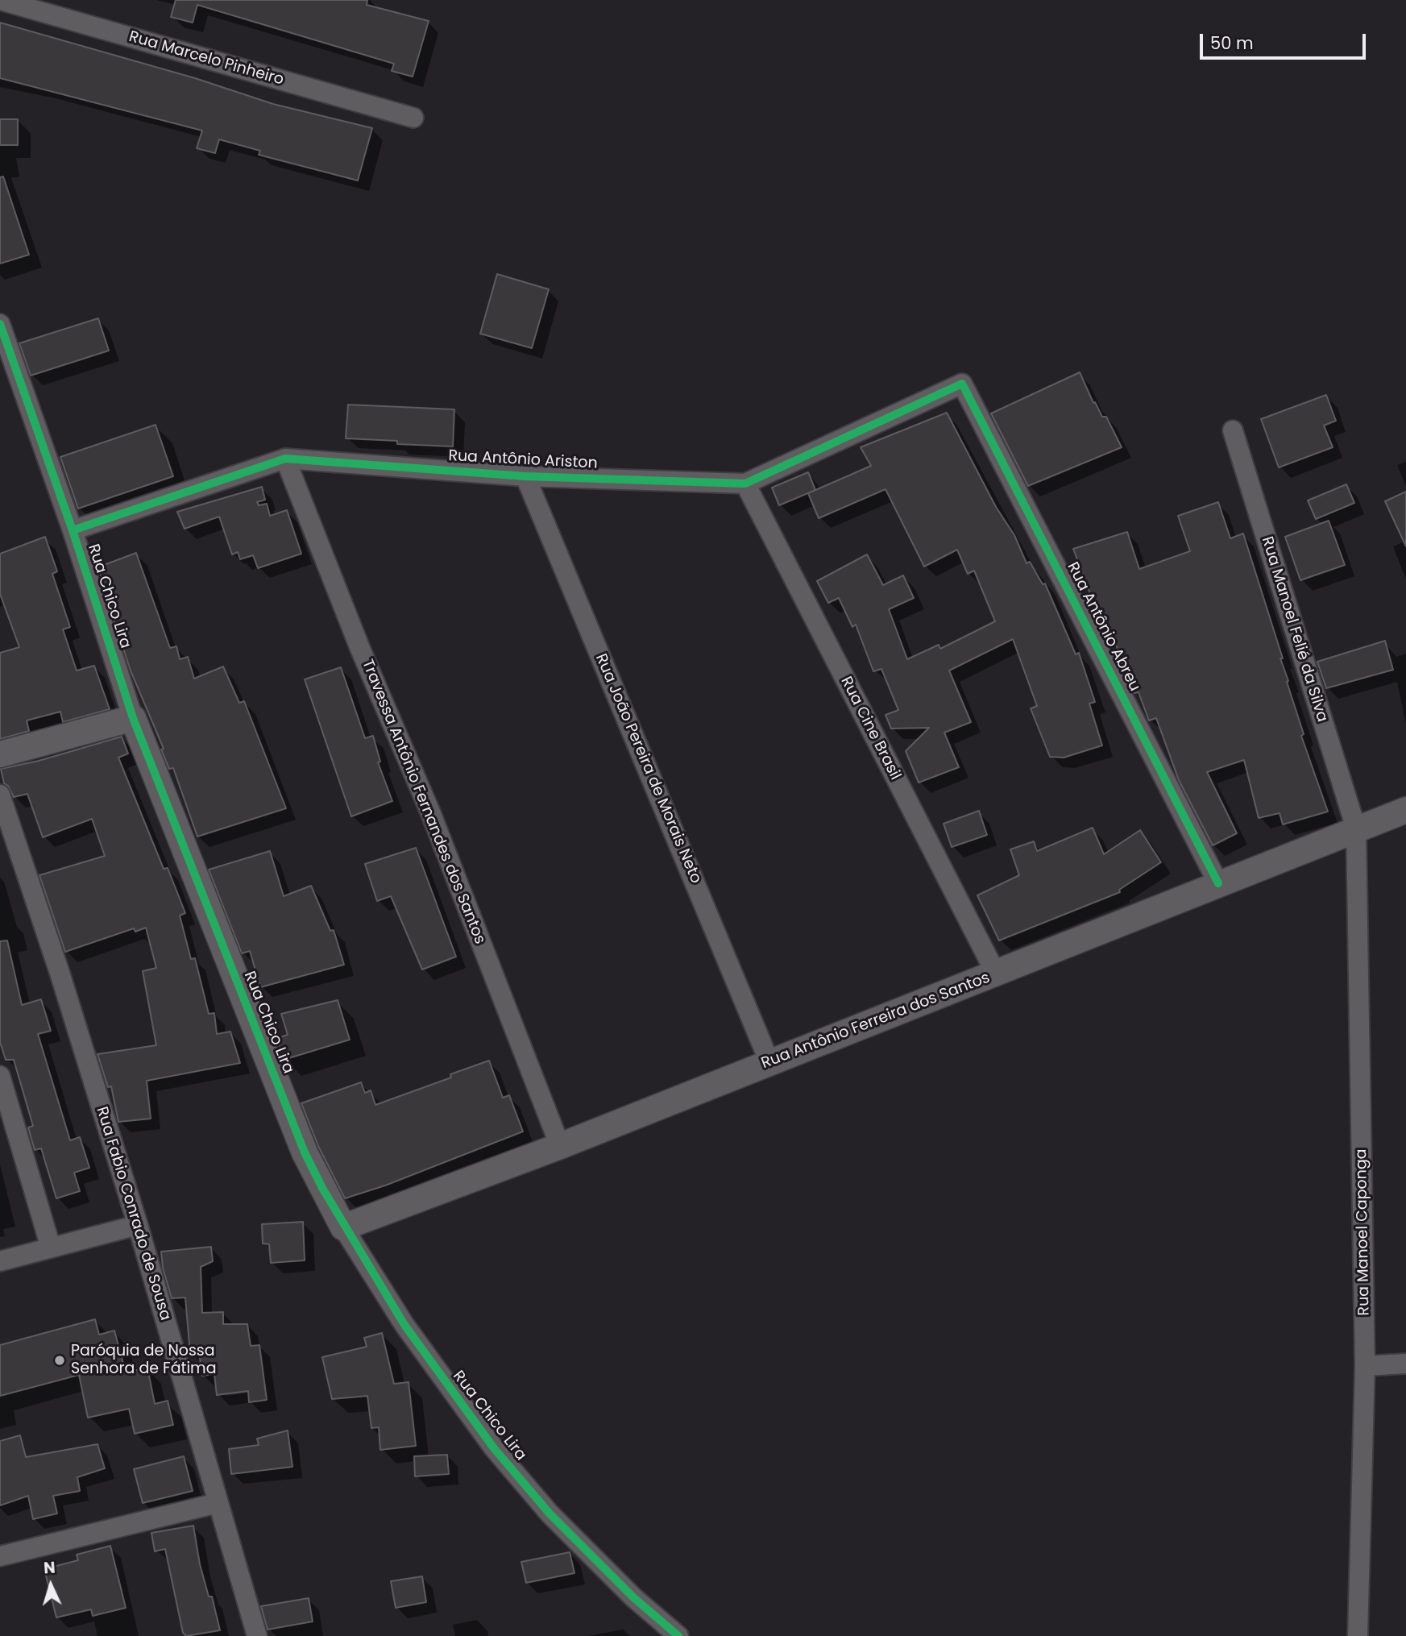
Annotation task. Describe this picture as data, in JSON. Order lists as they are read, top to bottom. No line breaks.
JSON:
{"streets":{"street":["Rua Marcelo Pinheiro","Rua Antônio Ariston","Rua Chico Lira","Rua Antônio Abreu","Rua Manoel Felié da Silva","Rua Cine Brasil","Rua João Pereira de Morais Neto","Travessa Antônio Fernandes dos Santos","Rua Antônio Ferreira dos Santos","Rua Fabio Conrado de Sousa","Rua Manoel Caponga"]},"crossings":[["Rua Antônio Ariston","Rua Chico Lira"],["Rua Antônio Ariston","Rua Antônio Abreu"],["Rua Antônio Ariston","Rua Cine Brasil"],["Rua Antônio Ariston","Rua João Pereira de Morais Neto"],["Rua Antônio Ariston","Travessa Antônio Fernandes dos Santos"],["Rua Chico Lira","Rua Antônio Ferreira dos Santos"],["Rua Antônio Abreu","Rua Antônio Ferreira dos Santos"],["Rua Manoel Felié da Silva","Rua Antônio Ferreira dos Santos"],["Rua Manoel Felié da Silva","Rua Manoel Caponga"],["Rua Cine Brasil","Rua Antônio Ferreira dos Santos"],["Rua João Pereira de Morais Neto","Rua Antônio Ferreira dos Santos"],["Travessa Antônio Fernandes dos Santos","Rua Antônio Ferreira dos Santos"],["Rua Antônio Ferreira dos Santos","Rua Manoel Caponga"]],"places":["Paróquia de Nossa Senhora de Fátima"],"scale_bar":"50 m","north":"top"}
